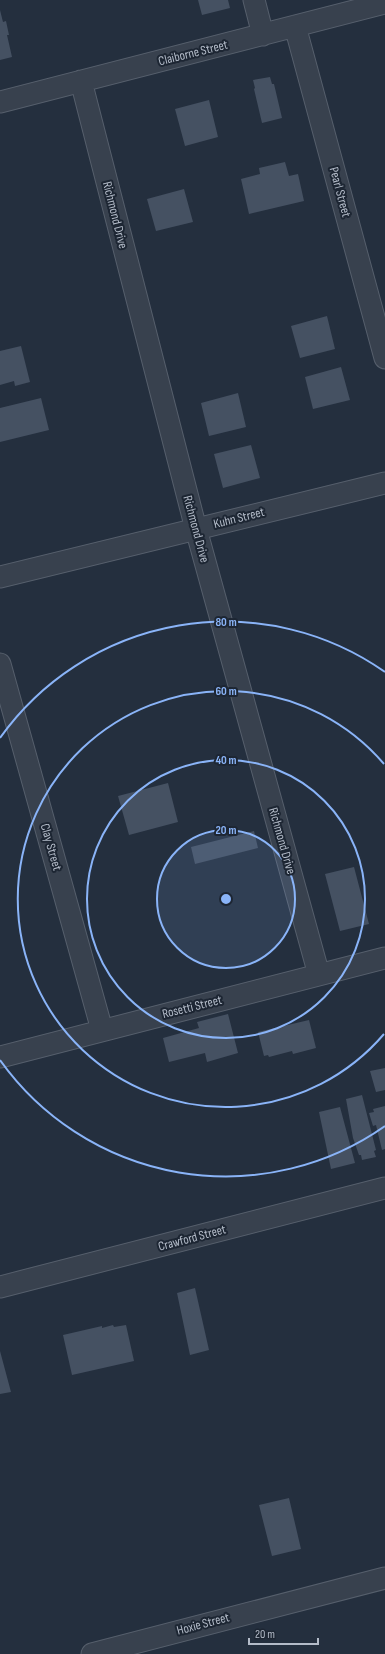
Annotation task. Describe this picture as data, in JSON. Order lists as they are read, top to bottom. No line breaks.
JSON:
{"streets":{"street":["Claiborne Street","Pearl Street","Richmond Drive","Kuhn Street","Clay Street","Rosetti Street","Crawford Street","Hoxie Street"]},"crossings":[["Claiborne Street","Pearl Street"],["Claiborne Street","Richmond Drive"],["Richmond Drive","Kuhn Street"],["Richmond Drive","Rosetti Street"],["Clay Street","Rosetti Street"]],"scale_bar":"20 m","rings":["80 m","60 m","40 m","20 m"]}
